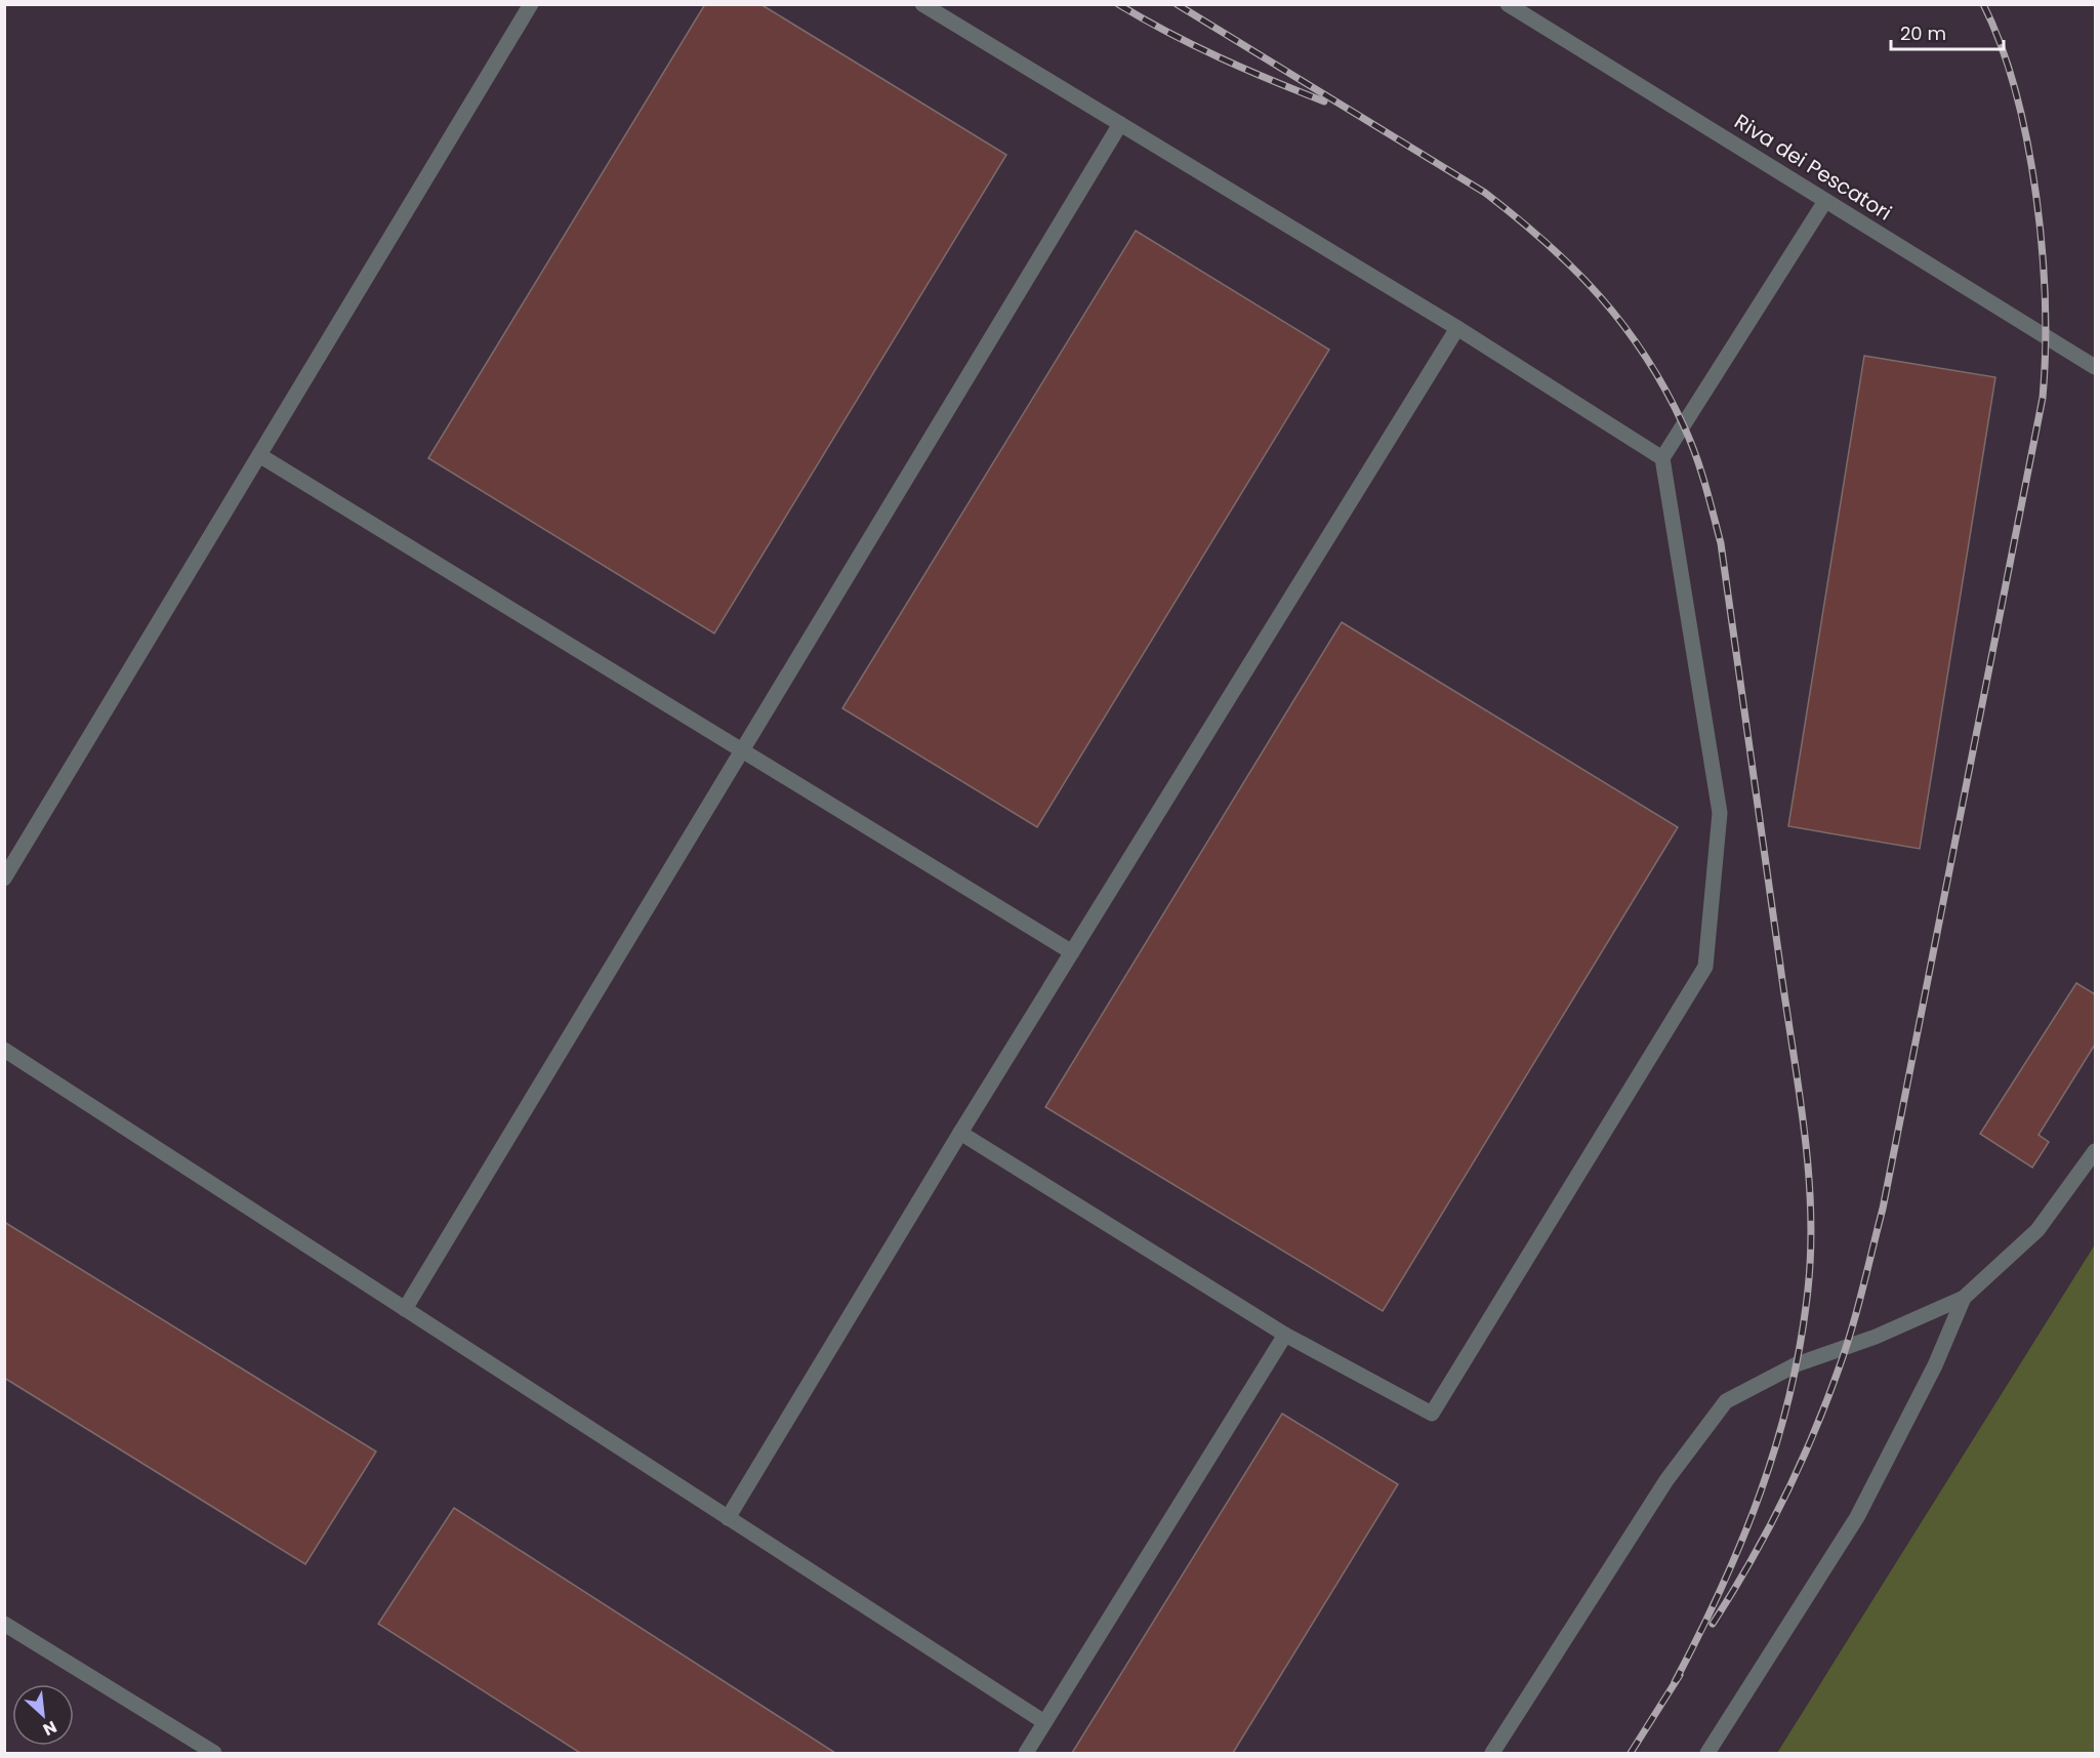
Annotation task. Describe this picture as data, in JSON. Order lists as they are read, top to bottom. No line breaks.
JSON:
{"streets":{"lane":["Riva dei Pescatori"]},"scale_bar":"20 m","north":"bottom right"}
